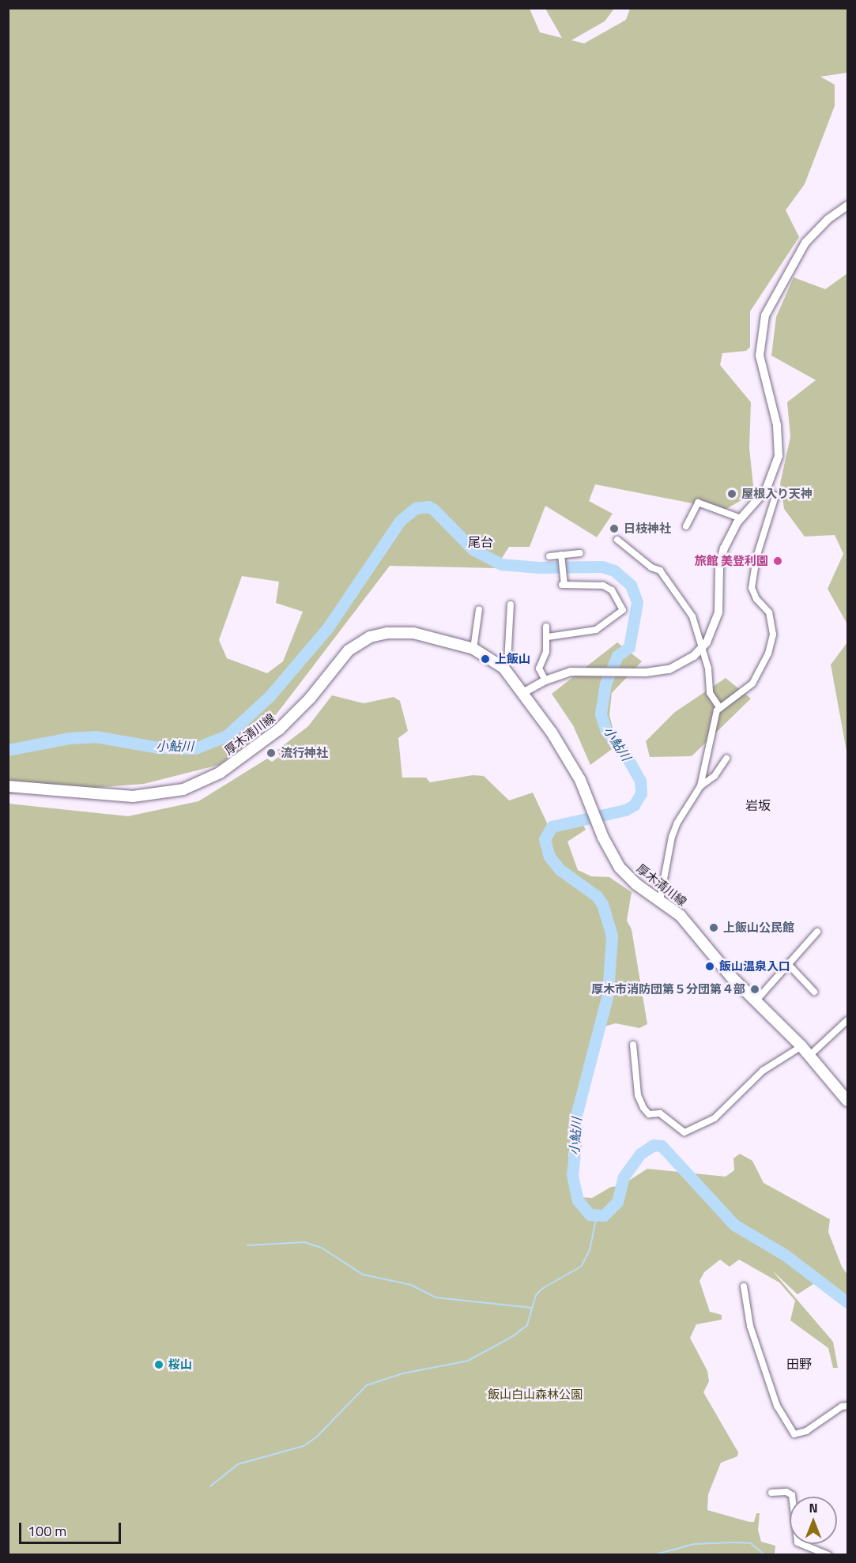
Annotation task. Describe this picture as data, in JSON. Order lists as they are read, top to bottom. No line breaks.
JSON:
{"streets":{"main road":["厚木清川線"]},"districts":["尾台","岩坂","田野"],"water":["小鮎川"],"parks":["飯山白山森林公園"],"places":["屋根入り天神","日枝神社","旅館 美登利園","上飯山","流行神社","上飯山公民館","飯山温泉入口","厚木市消防団第５分団第４部","桜山"],"scale_bar":"100 m","north":"top"}
